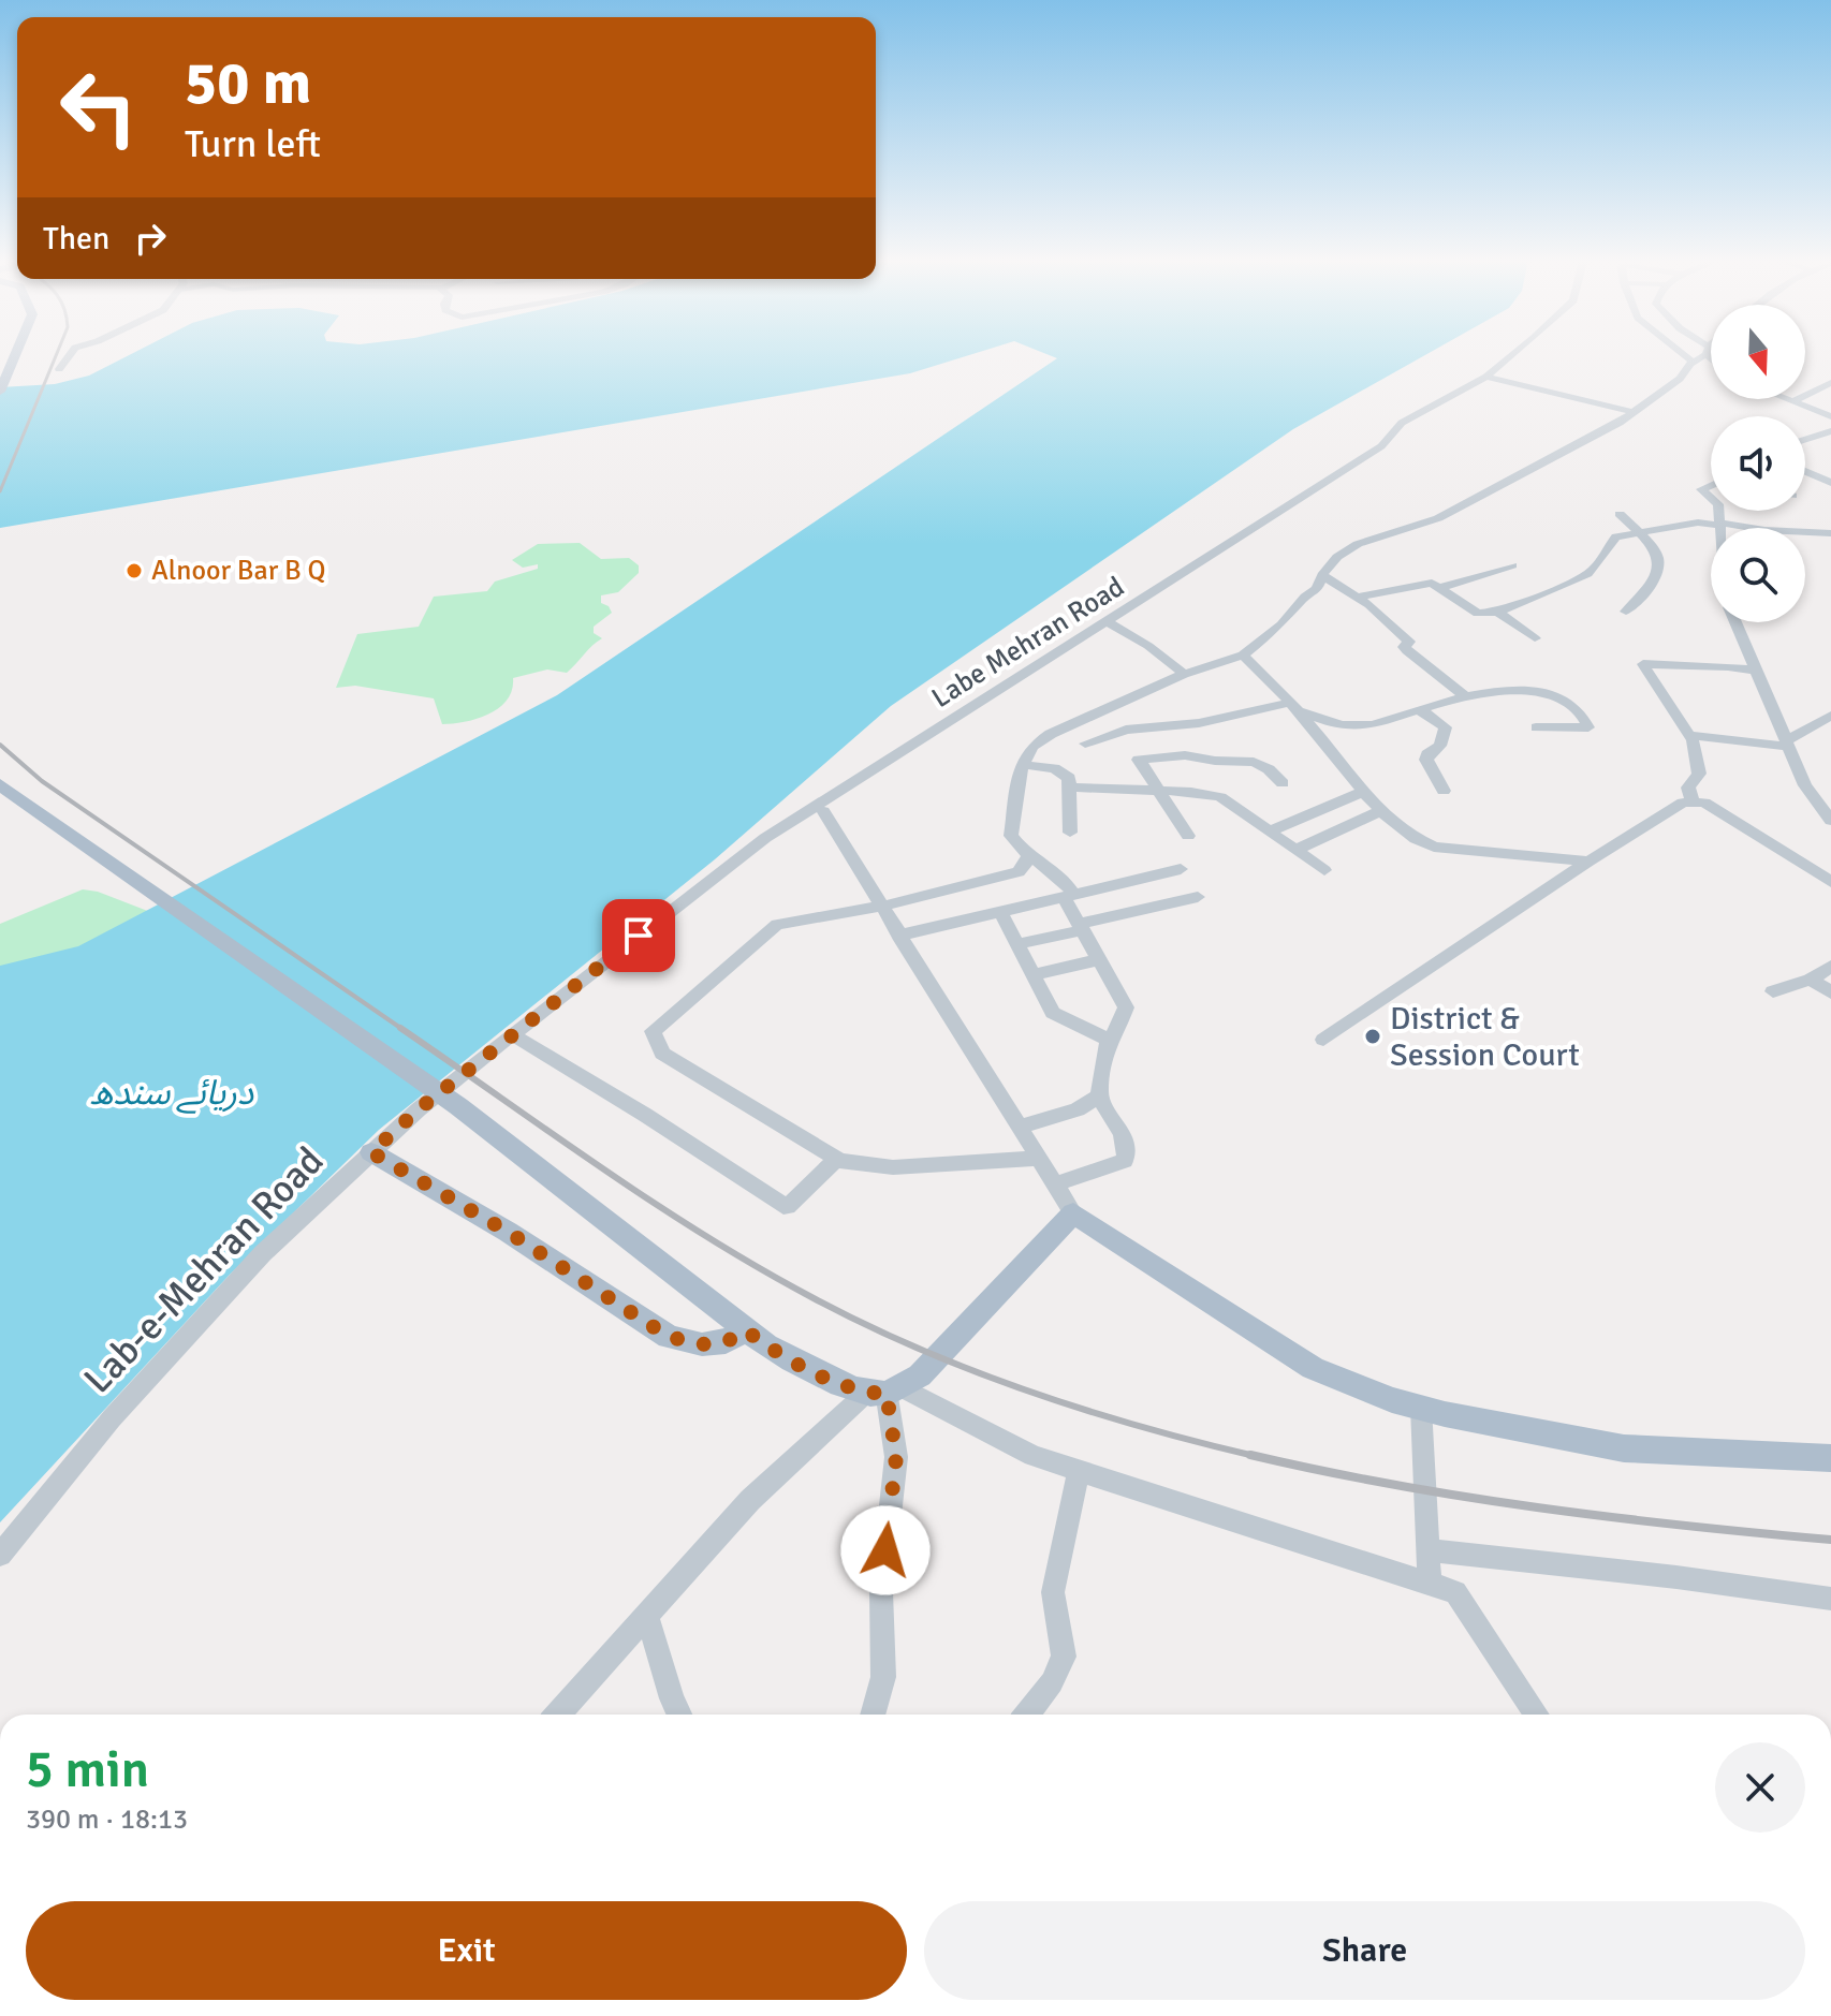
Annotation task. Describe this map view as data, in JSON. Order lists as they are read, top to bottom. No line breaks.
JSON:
{"streets":{"street":["Labe Mehran Road","Lab-e-Mehran Road"]},"crossings":[["Labe Mehran Road","Lab-e-Mehran Road"]],"water":["دریائے سندھ"],"places":["Alnoor Bar B Q","District & Session Court"],"north":"bottom","page":{"turn":["50 m","Turn left"],"then":"Then","heading":["5 min","390 m · 18:13"],"buttons":["Exit","Share"]}}
